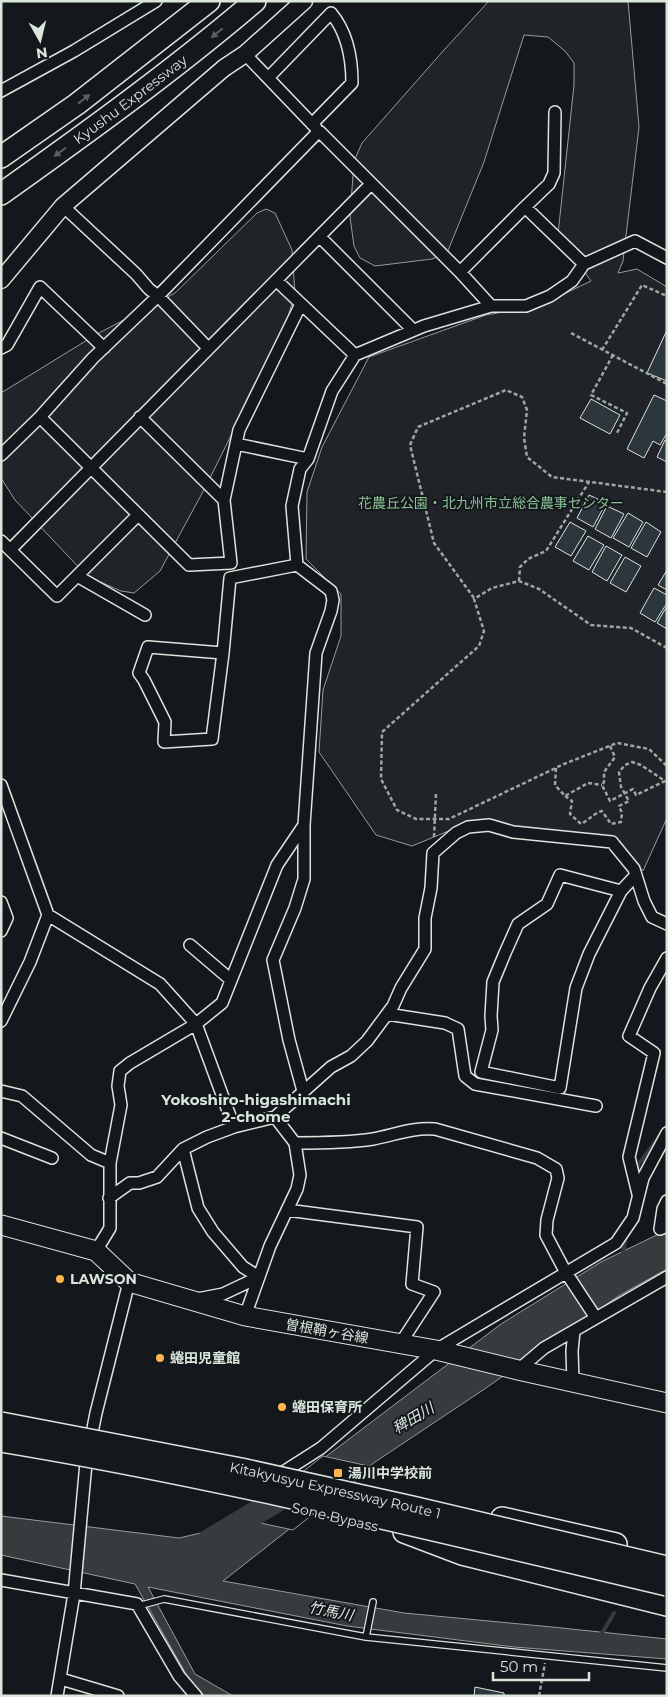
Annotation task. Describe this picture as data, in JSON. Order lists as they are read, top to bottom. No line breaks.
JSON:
{"streets":{"highway":["Kyushu Expressway","Kitakyusyu Expressway Route 1","Sone Bypass"],"main road":["曽根鞘ヶ谷線"]},"districts":["Yokoshiro-higashimachi 2-chome"],"water":["稗田川","竹馬川"],"parks":["花農丘公園・北九州市立総合農事センター"],"places":{"other":["LAWSON","蜷田児童館","蜷田保育所"],"transit":["湯川中学校前"]},"scale_bar":"50 m","north":"bottom"}
